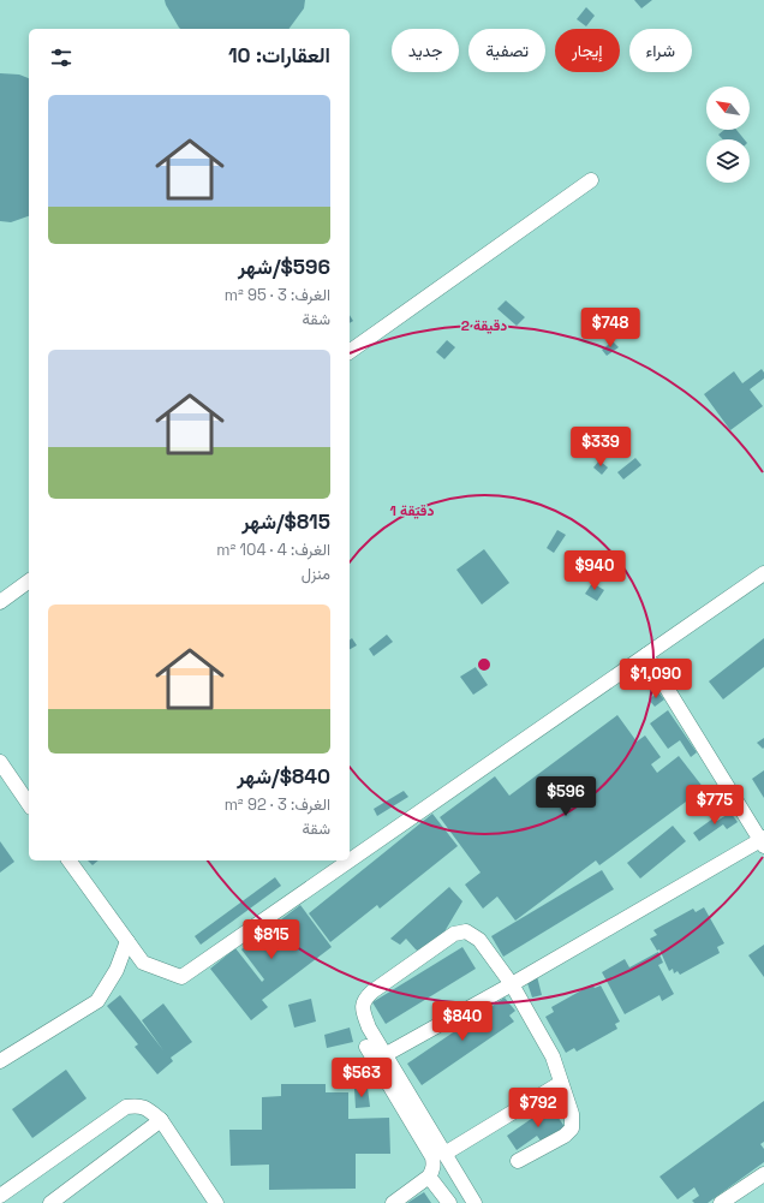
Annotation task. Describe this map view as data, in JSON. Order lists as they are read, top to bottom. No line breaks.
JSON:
{"north":"top left","page":{"chip":["شراء","إيجار","تصفية","جديد"],"heading":"العقارات: 10","list":[{"name":"$596/شهر","note":"الغرف: 3 · 95 m² · شقة"},{"name":"$815/شهر","note":"الغرف: 4 · 104 m² · منزل"},{"name":"$840/شهر","note":"الغرف: 3 · 92 m² · شقة"}],"price":["$748","$339","$940","$1,090","$596","$775","$815","$840","$563","$792"]},"rings":["2 دقيقة","1 دقيقة"]}
